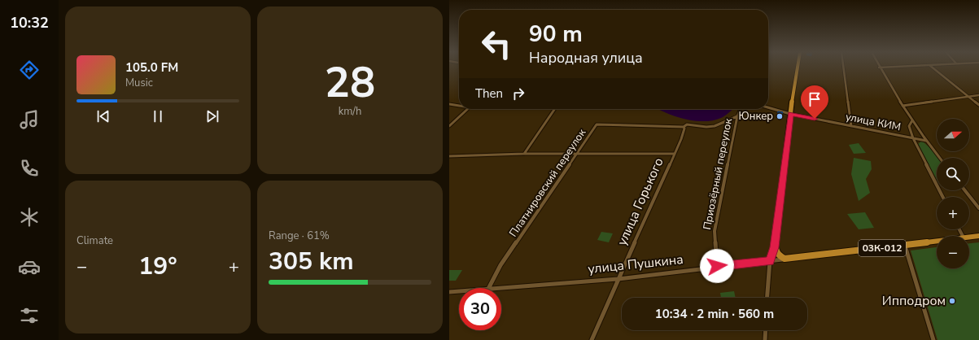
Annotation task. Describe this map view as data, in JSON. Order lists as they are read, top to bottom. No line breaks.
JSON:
{"streets":{"main road":["03К-012","улица Пушкина"],"street":["улица КИМ","Приозёрный переулок","Платнировский переулок","улица Горького"]},"crossings":[["Приозёрный переулок","Платнировский переулок"],["Приозёрный переулок","улица Пушкина"],["Платнировский переулок","улица Горького"],["улица Горького","улица Пушкина"]],"places":["Юнкер","Ипподром"],"north":"right","page":{"tabs":"10:32","tile":[["28","km/h"],"Climate",["Range · 61%","305 km"]],"turn":["90 m","Народная улица"],"song":["105.0 FM","Music"],"then":"Then","map_buttons":["+","−"],"heat":["−","19°","+"],"limit":"30","trip":"10:34 · 2 min · 560 m"}}
